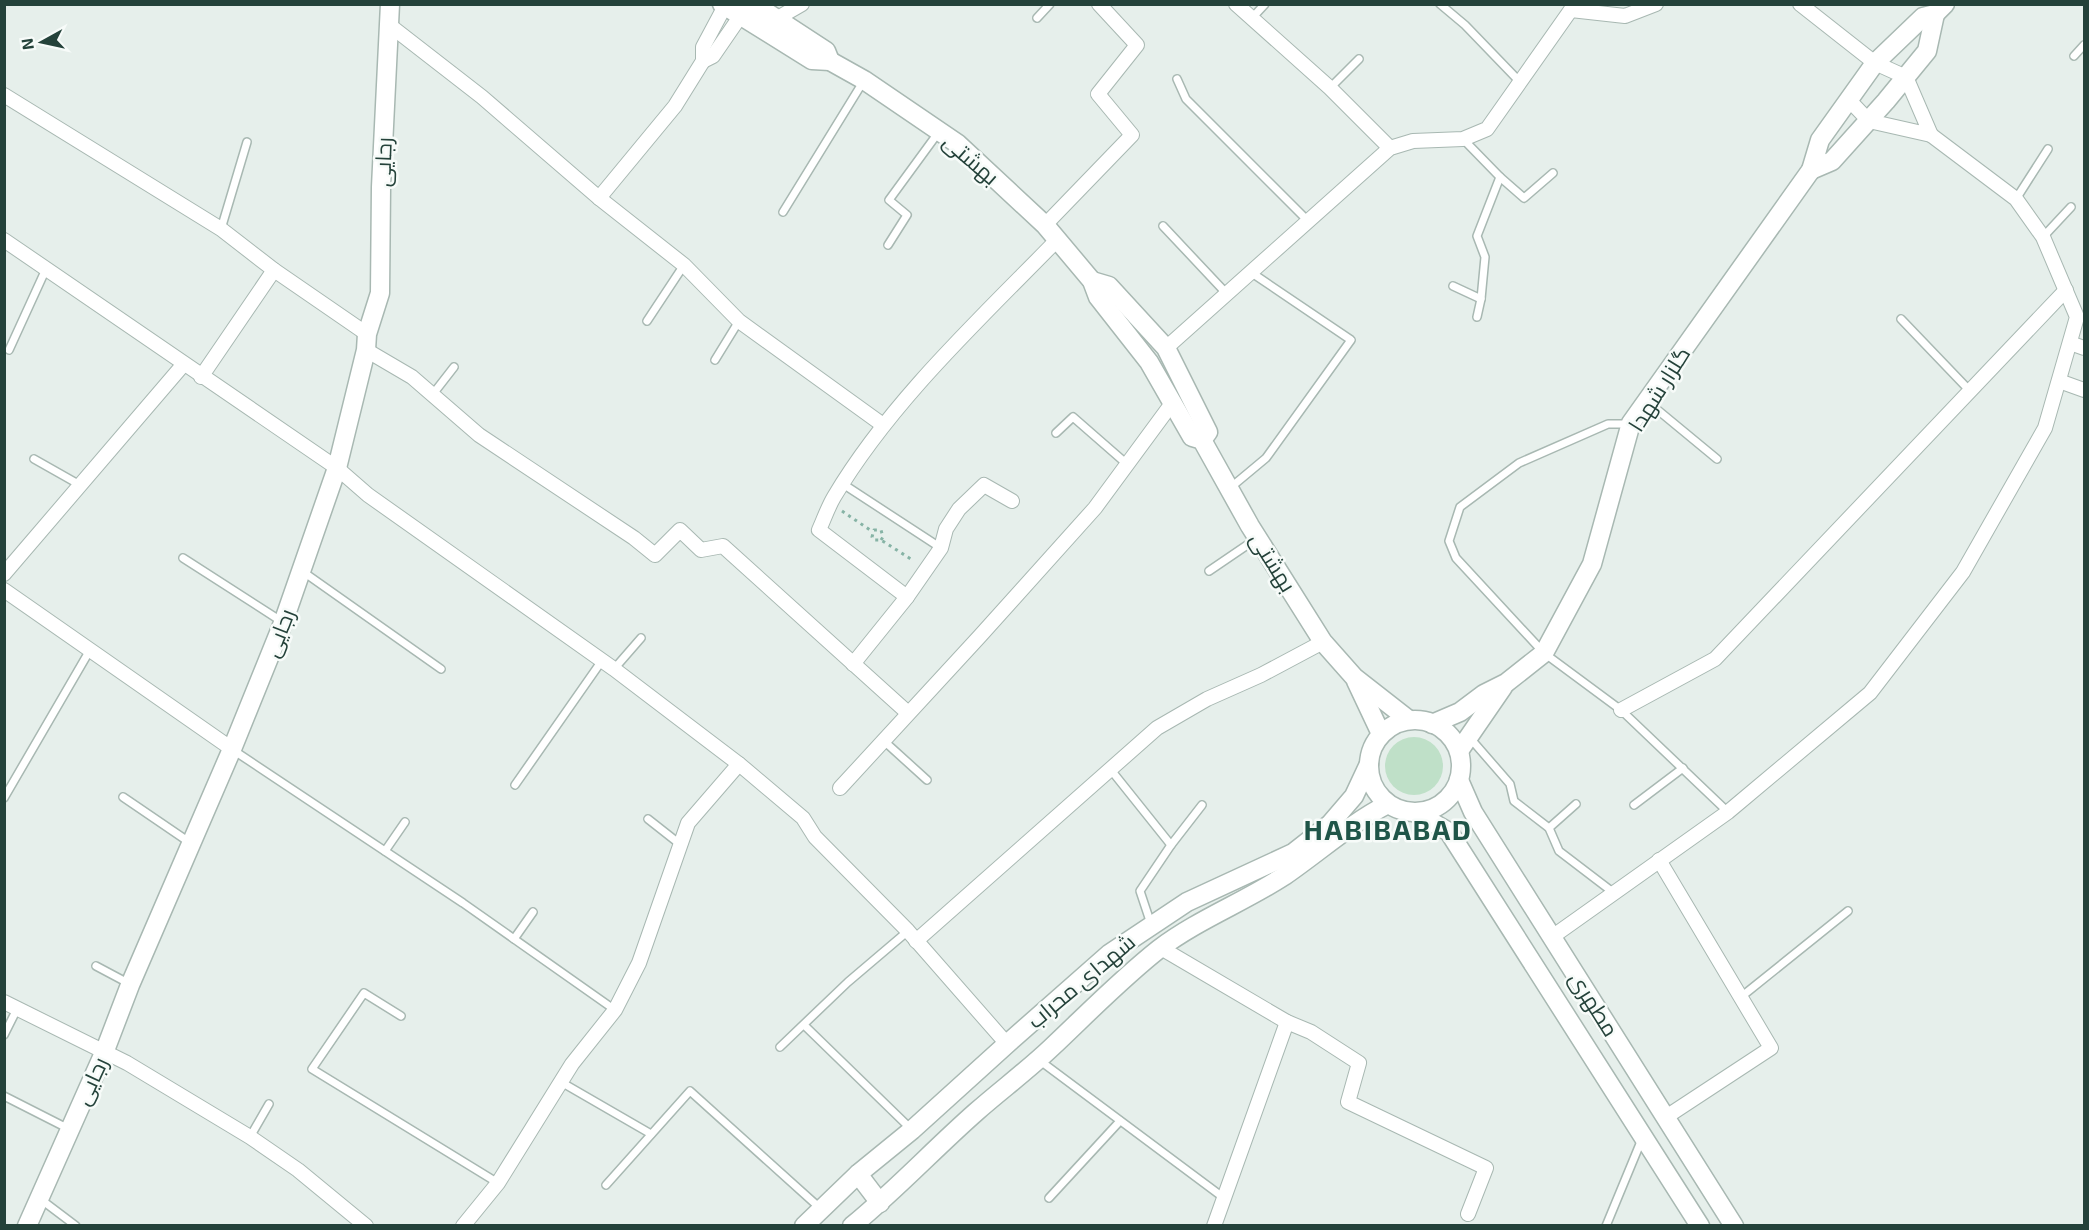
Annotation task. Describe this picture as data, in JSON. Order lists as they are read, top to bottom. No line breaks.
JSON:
{"streets":{"street":["بهشتی","رجایی","گلزار شهدا","شهدای محراب","مطهری"]},"crossings":[["شهدای محراب","مطهری"]],"districts":["HABIBABAD"],"north":"left"}
